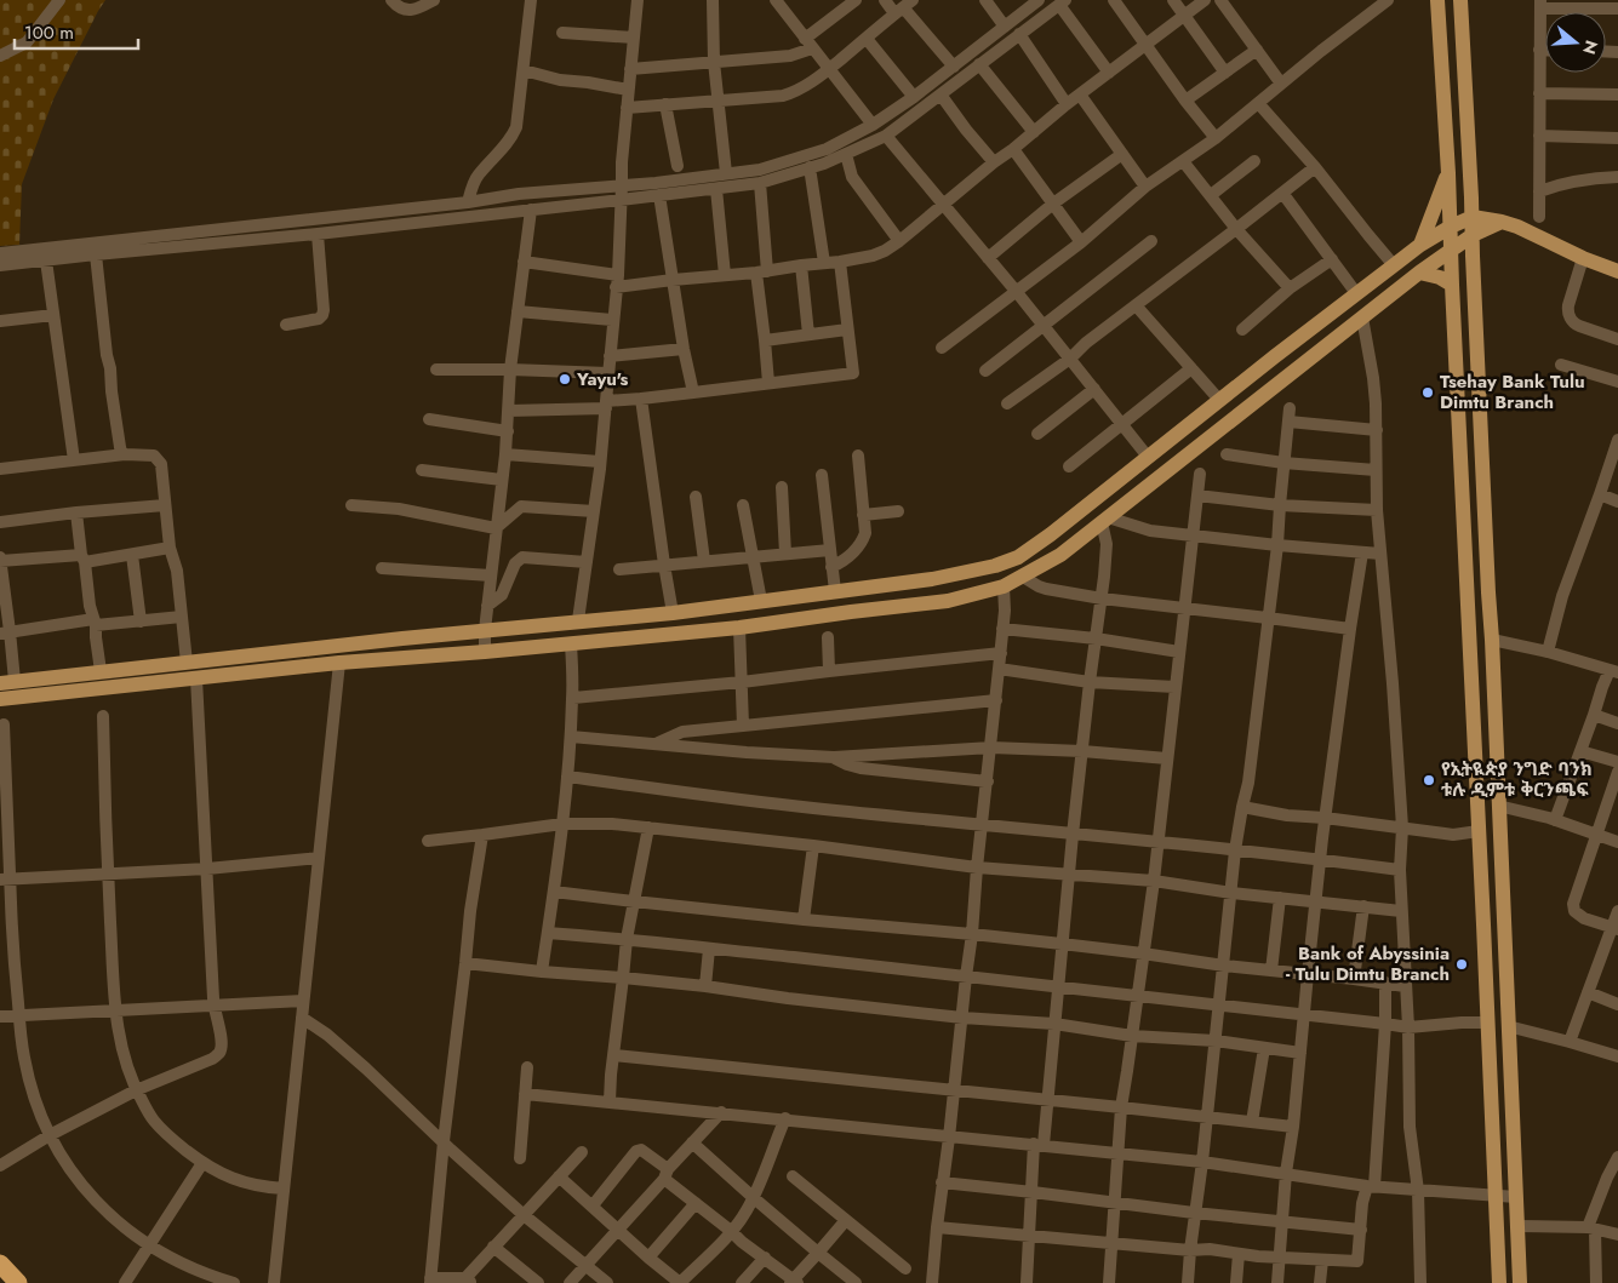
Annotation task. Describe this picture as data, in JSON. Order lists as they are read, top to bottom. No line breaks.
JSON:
{"places":["Yayu's","Tsehay Bank Tulu Dimtu Branch","የኢትዪጵያ ንግድ ባንክ ቱሉ ዲምቱ ቅርንጫፍ","Bank of Abyssinia - Tulu Dimtu Branch"],"scale_bar":"100 m","north":"right"}
